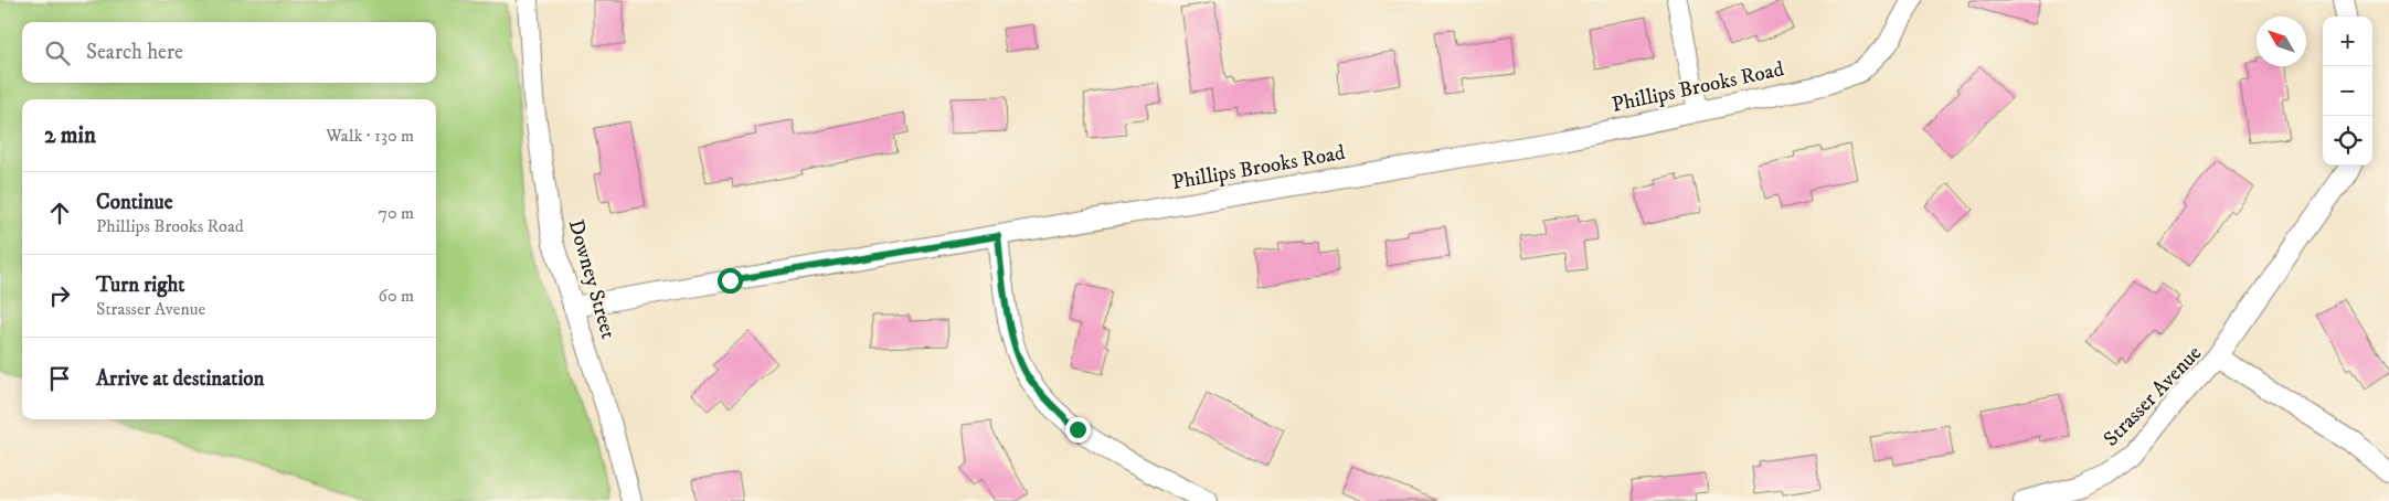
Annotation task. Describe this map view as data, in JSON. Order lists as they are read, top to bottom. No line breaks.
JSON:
{"streets":{"street":["Phillips Brooks Road","Downey Street","Strasser Avenue"]},"crossings":[["Phillips Brooks Road","Downey Street"]],"north":"top left","page":{"map_buttons":["+","−"],"search":"Search here","heading":["2 min","Walk · 130 m"],"list":[["Continue","Phillips Brooks Road","70 m"],["Turn right","Strasser Avenue","60 m"],"Arrive at destination"]}}
